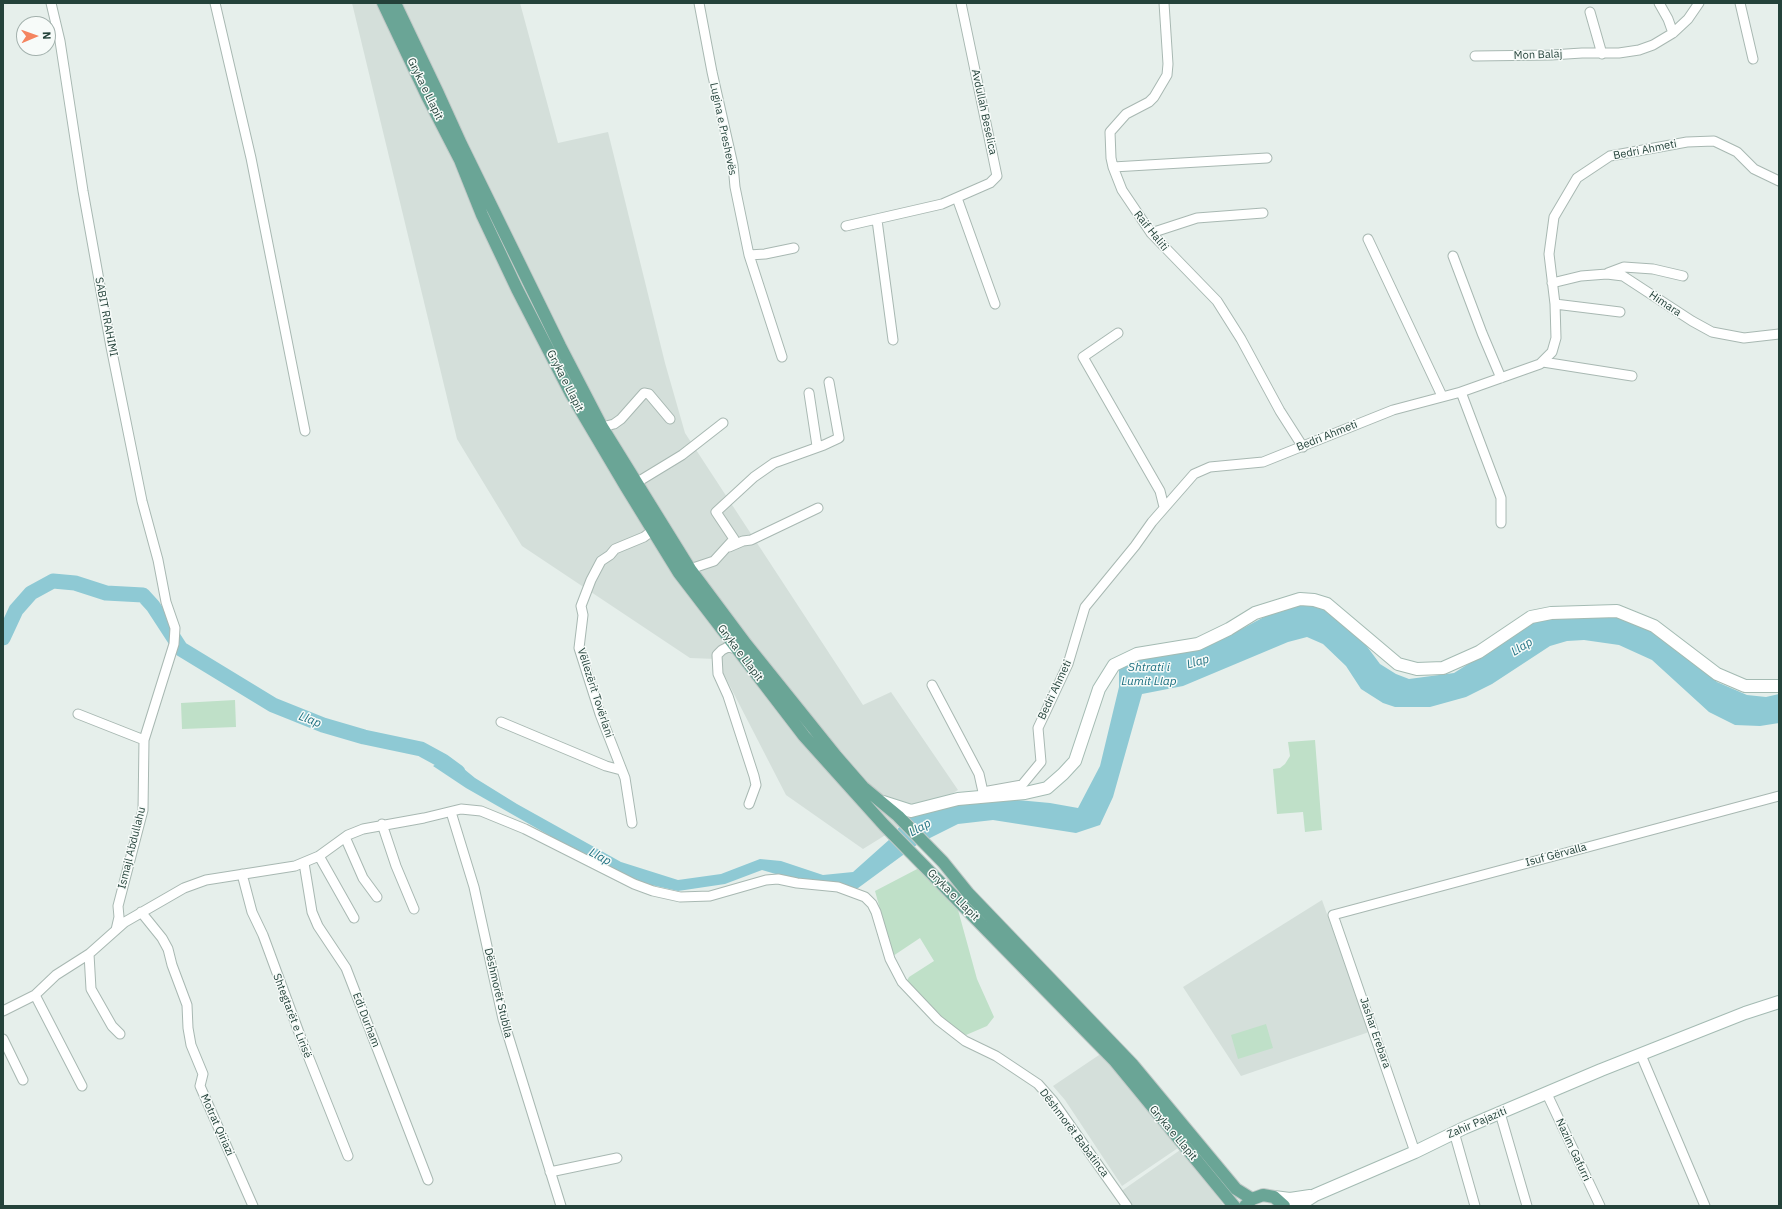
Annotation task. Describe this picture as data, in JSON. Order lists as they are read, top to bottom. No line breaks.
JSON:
{"streets":{"main road":["Gryka e Llapit","Zahir Pajaziti"],"street":["Mon Balaj","Avdullah Beselica","Lugina e Preshevës","Bedri Ahmeti","Raif Haliti","Himara","SABIT RRAHIMI","Vëllezërit Tovërlani","Ismajl Abdullahu","Isuf Gërvalla","Dëshmorët Stublla","Shtegtarët e Lirisë","Edi Durham","Jashar Erebara","Motrat Qiriazi","Dëshmorët Babatinca","Nazim Gafurri"]},"crossings":[["Gryka e Llapit","Vëllezërit Tovërlani"],["Bedri Ahmeti","Raif Haliti"],["Bedri Ahmeti","Himara"],["SABIT RRAHIMI","Ismajl Abdullahu"],["Ismajl Abdullahu","Dëshmorët Babatinca"],["Isuf Gërvalla","Jashar Erebara"],["Dëshmorët Stublla","Dëshmorët Babatinca"],["Shtegtarët e Lirisë","Dëshmorët Babatinca"],["Edi Durham","Dëshmorët Babatinca"],["Jashar Erebara","Zahir Pajaziti"],["Zahir Pajaziti","Nazim Gafurri"],["Motrat Qiriazi","Dëshmorët Babatinca"]],"water":["Llap","Shtrati i Lumit Llap"],"north":"right"}
